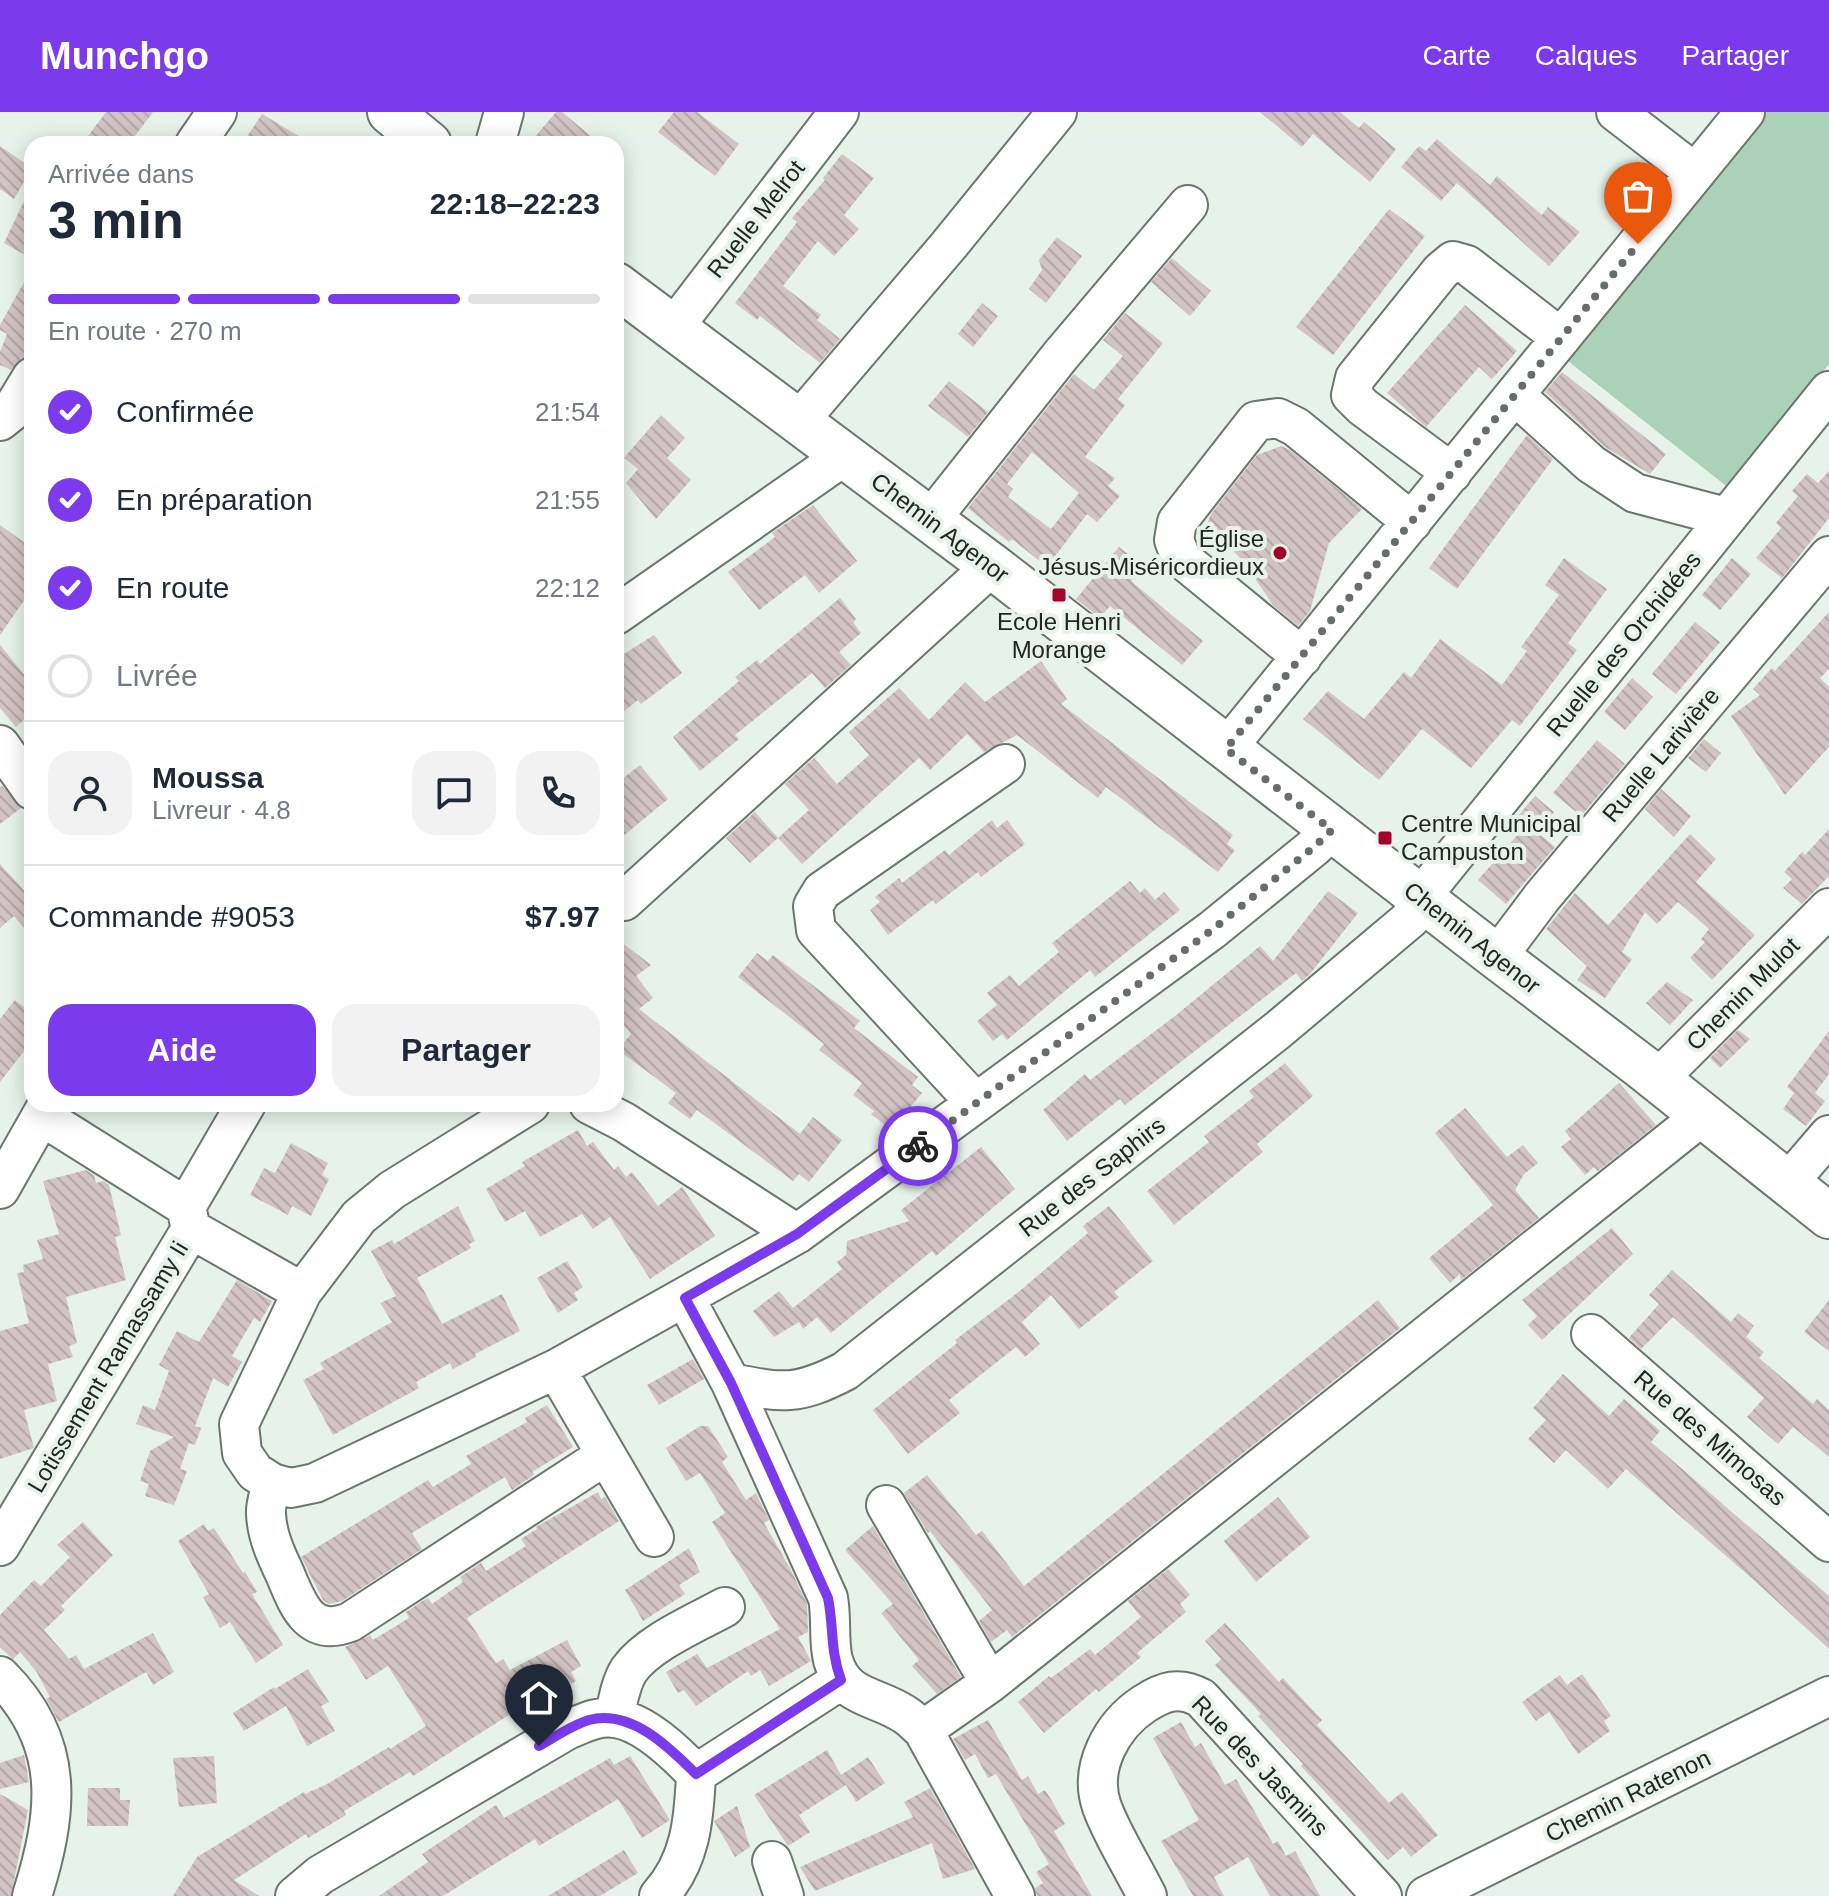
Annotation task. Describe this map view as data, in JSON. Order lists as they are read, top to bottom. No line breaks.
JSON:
{"streets":{"main road":["Chemin Agenor"],"street":["Ruelle Melrot","Ruelle des Orchidées","Ruelle Larivière","Chemin Mulot","Rue des Saphirs","Lotissement Ramassamy Ii","Rue des Mimosas","Rue des Jasmins","Chemin Ratenon"]},"crossings":[["Ruelle Melrot","Chemin Agenor"],["Chemin Agenor","Ruelle des Orchidées"],["Chemin Agenor","Ruelle Larivière"],["Chemin Agenor","Chemin Mulot"],["Chemin Agenor","Rue des Saphirs"],["Ruelle des Orchidées","Rue des Saphirs"]],"places":{"other":["Église Jésus-Miséricordieux"],"transit":["Ecole Henri Morange","Centre Municipal Campuston"]},"page":{"header":"Munchgo","nav":["Carte","Calques","Partager"],"heading":["3 min","Arrivée dans","22:18–22:23"],"panel":["Moussa","Livreur · 4.8","Commande #9053","$7.97"],"bar":"En route · 270 m","list":[["Confirmée","21:54"],["En préparation","21:55"],["En route","22:12"],"Livrée"],"buttons":["Aide","Partager"]}}
